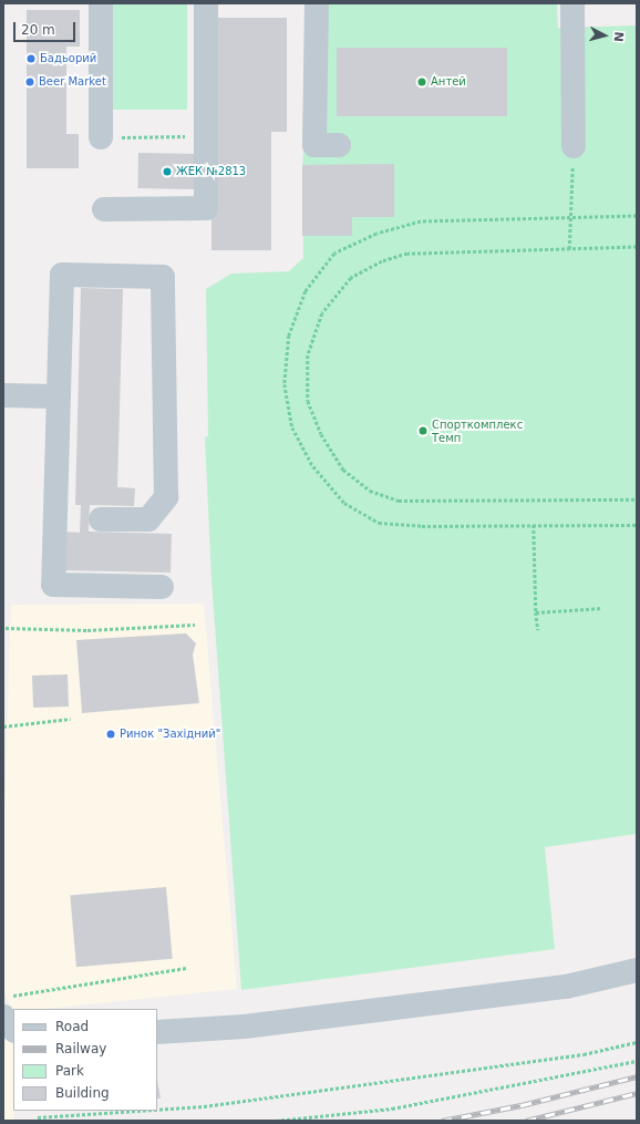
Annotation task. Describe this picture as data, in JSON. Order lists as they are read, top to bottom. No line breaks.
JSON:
{"places":["Бадьорий","Beer Market","Антей","ЖЕК №2813","Спорткомплекс Темп","Ринок \"Західний\""],"legend":["Road","Railway","Park","Building"],"scale_bar":"20 m","north":"right"}
